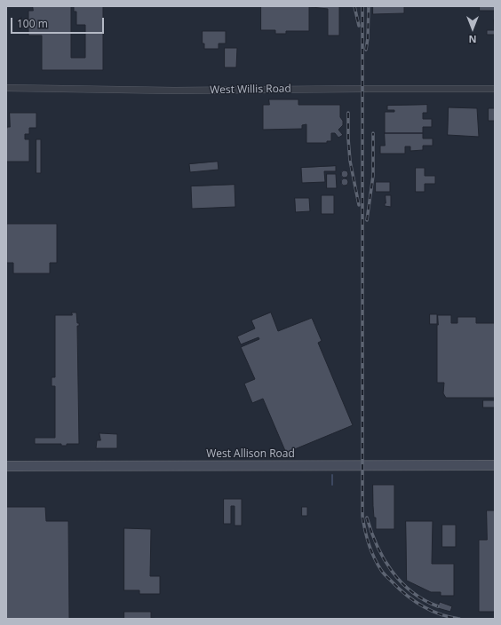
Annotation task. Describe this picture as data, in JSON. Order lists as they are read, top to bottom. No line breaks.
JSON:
{"streets":{"street":["West Willis Road","West Allison Road"]},"scale_bar":"100 m","north":"bottom"}
